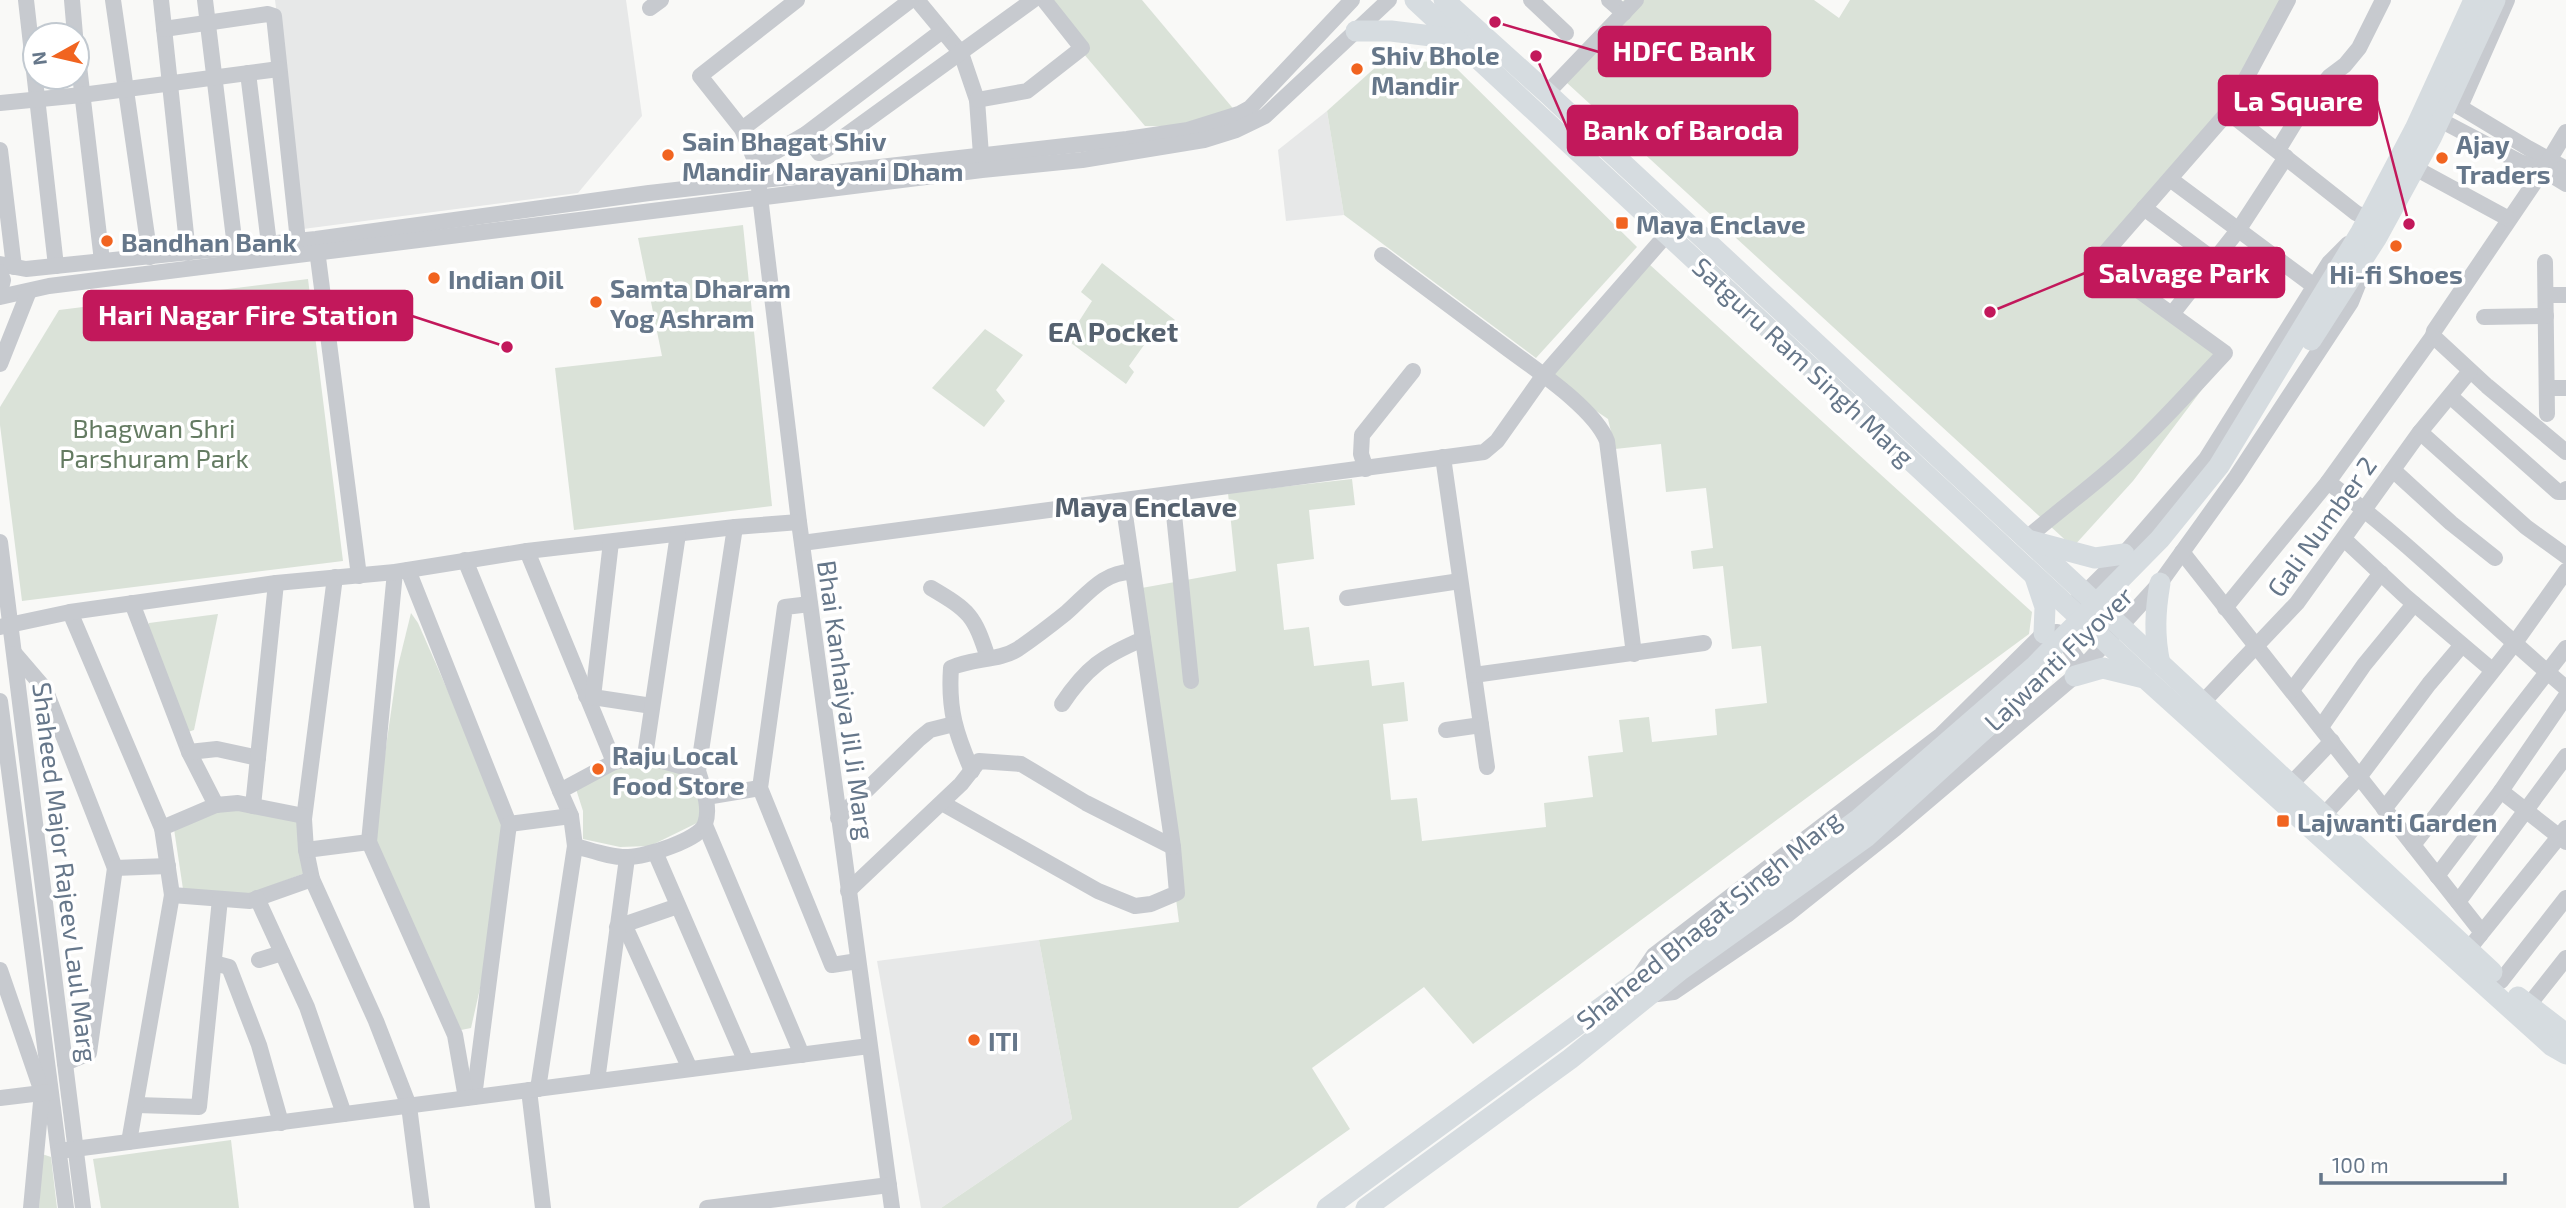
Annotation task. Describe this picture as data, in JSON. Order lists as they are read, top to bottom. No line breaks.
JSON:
{"streets":{"main road":["Satguru Ram Singh Marg","Lajwanti Flyover","Shaheed Bhagat Singh Marg"],"street":["Gali Number 2","Bhai Kanhaiya Jil Ji Marg","Shaheed Major Rajeev Laul Marg"]},"crossings":[["Satguru Ram Singh Marg","Shaheed Bhagat Singh Marg"],["Lajwanti Flyover","Shaheed Bhagat Singh Marg"]],"districts":["EA Pocket","Maya Enclave"],"parks":["Bhagwan Shri Parshuram Park"],"places":{"other":["HDFC Bank","Bank of Baroda","Shiv Bhole Mandir","Sain Bhagat Shiv Mandir Narayani Dham","Ajay Traders","La Square","Bandhan Bank","Hi-fi Shoes","Indian Oil","Samta Dharam Yog Ashram","Salvage Park","Hari Nagar Fire Station","Raju Local Food Store","ITI"],"transit":["Maya Enclave","Lajwanti Garden"]},"scale_bar":"100 m","north":"left"}
